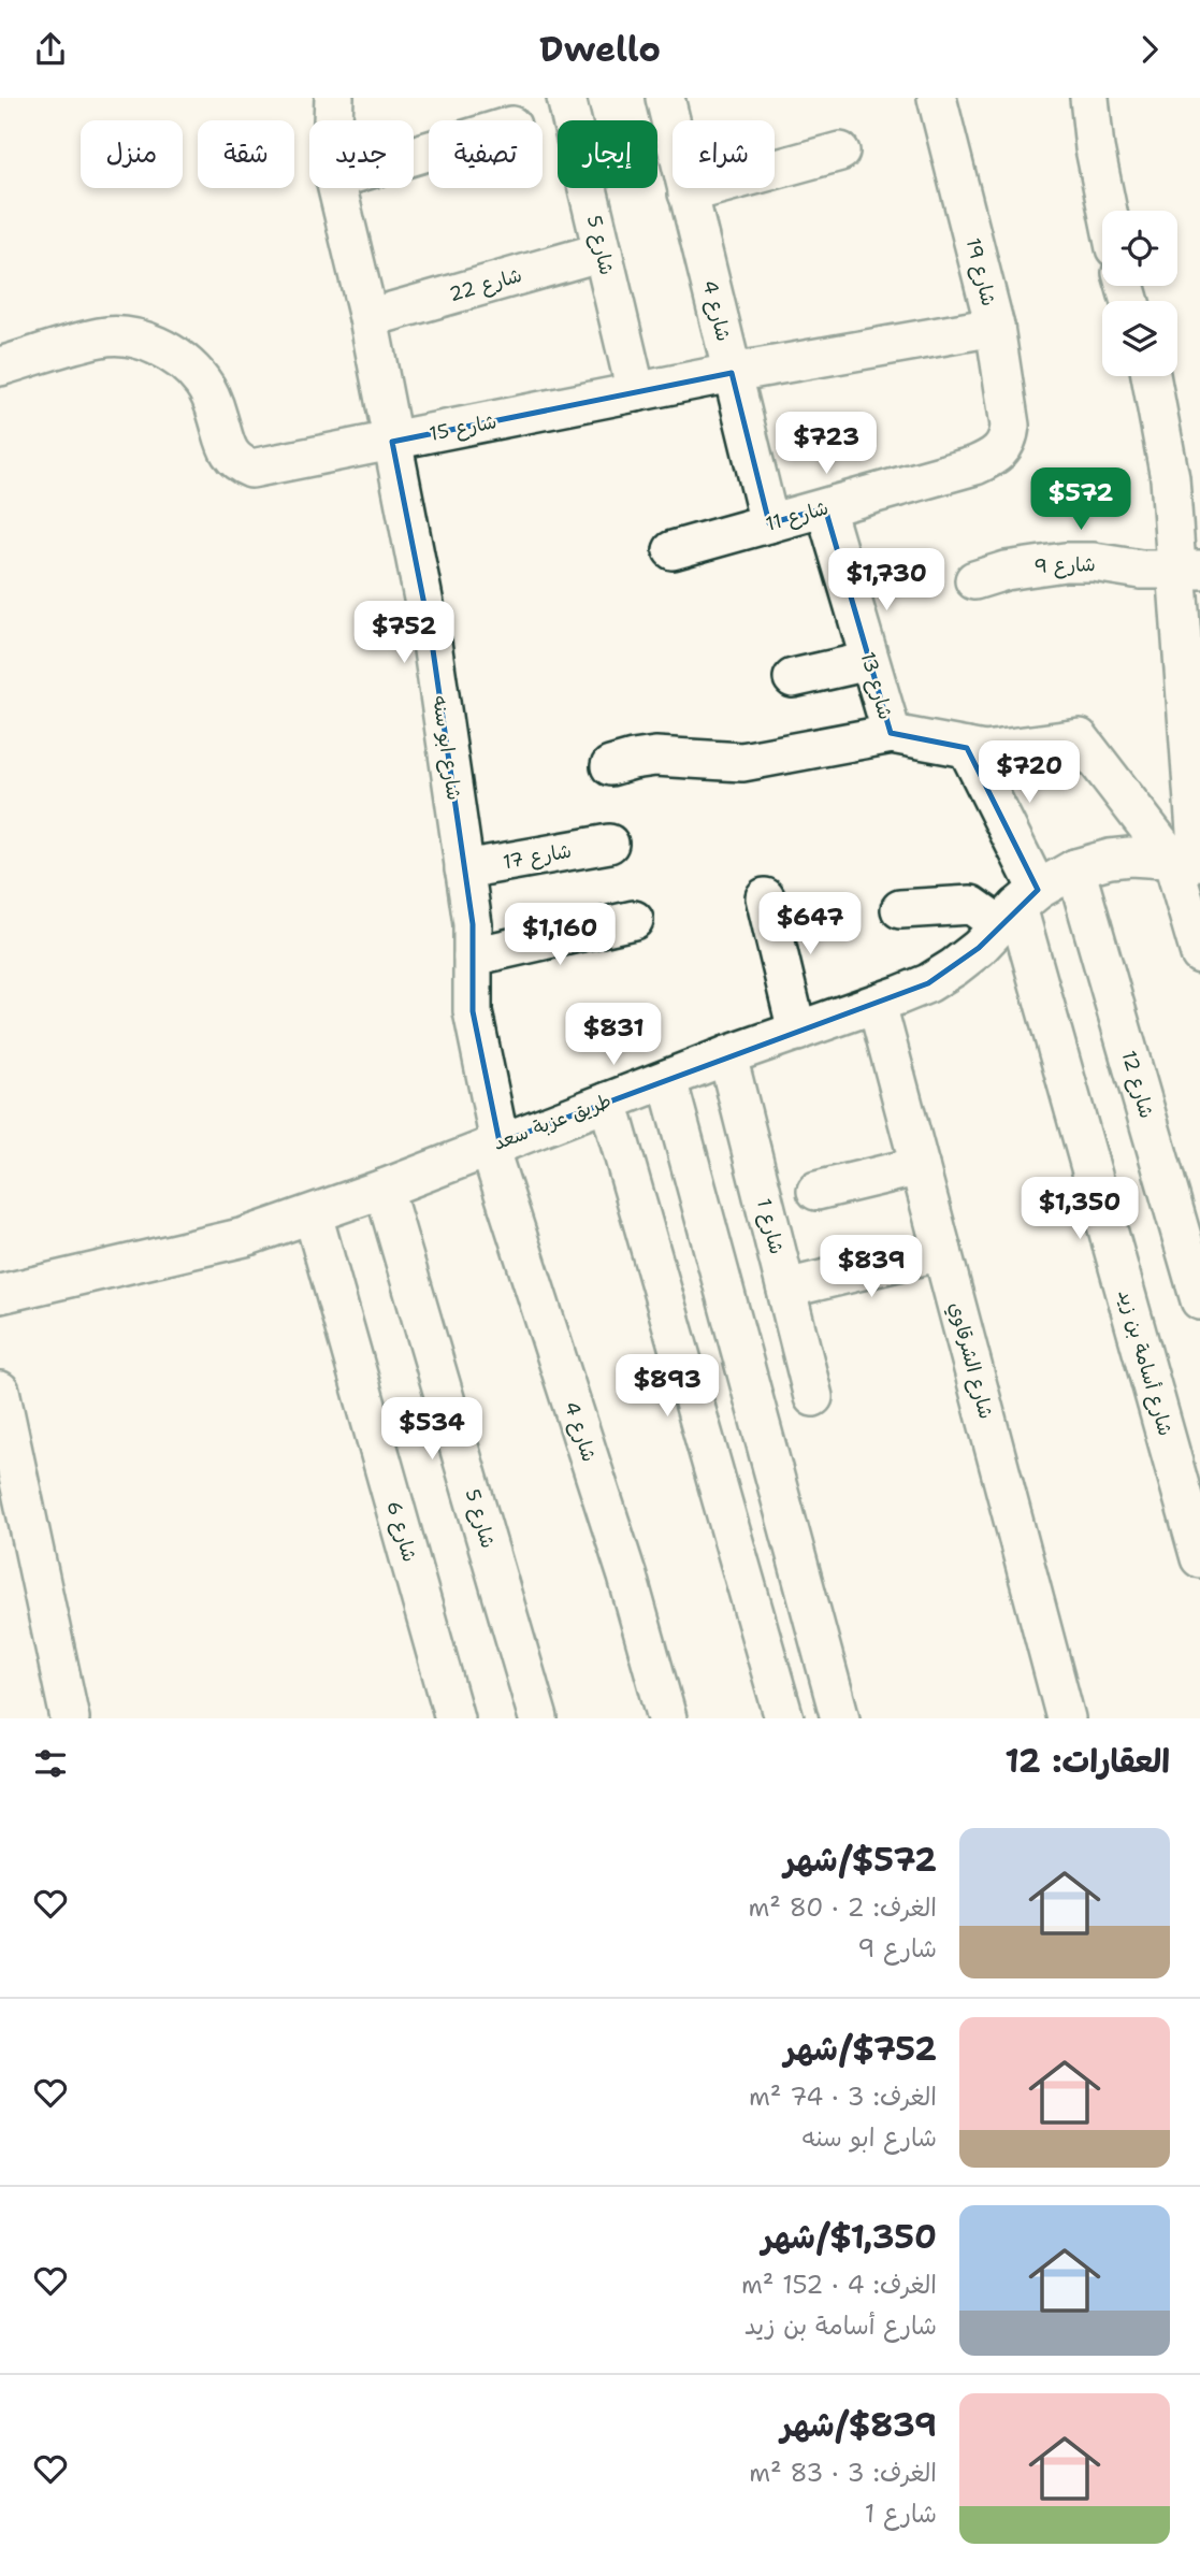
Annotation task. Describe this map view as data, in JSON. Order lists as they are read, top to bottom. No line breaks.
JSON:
{"streets":{"street":["شارع 5","شارع 19","شارع 22","شارع 4","شارع 15","شارع 11","شارع 9","شارع 13","شارع ابو سنه","شارع 17","شارع 12","طريق عزبة سعد","شارع 1","شارع الشرقاوي","شارع أسامة بن زيد","شارع 6"]},"crossings":[["شارع 5","شارع 22"],["شارع 5","شارع 15"],["شارع 5","طريق عزبة سعد"],["شارع 19","شارع 15"],["شارع 19","شارع 11"],["شارع 22","شارع ابو سنه"],["شارع 4","شارع 15"],["شارع 4","شارع 11"],["شارع 4","شارع ابو سنه"],["شارع 4","طريق عزبة سعد"],["شارع 15","شارع ابو سنه"],["شارع 11","شارع 13"],["شارع ابو سنه","شارع 17"],["شارع ابو سنه","طريق عزبة سعد"],["شارع 12","طريق عزبة سعد"],["طريق عزبة سعد","شارع 1"],["طريق عزبة سعد","شارع الشرقاوي"],["طريق عزبة سعد","شارع أسامة بن زيد"],["طريق عزبة سعد","شارع 6"]],"page":{"header":"Dwello","chip":["شراء","إيجار","تصفية","جديد","شقة","منزل"],"price":["$723","$572","$1,730","$752","$720","$647","$1,160","$831","$1,350","$839","$893","$534"],"heading":"العقارات: 12","list":[{"name":"$572/شهر","note":"الغرف: 2 · 80 m² · شارع 9"},{"name":"$752/شهر","note":"الغرف: 3 · 74 m² · شارع ابو سنه"},{"name":"$1,350/شهر","note":"الغرف: 4 · 152 m² · شارع أسامة بن زيد"},{"name":"$839/شهر","note":"الغرف: 3 · 83 m² · شارع 1"}]}}
